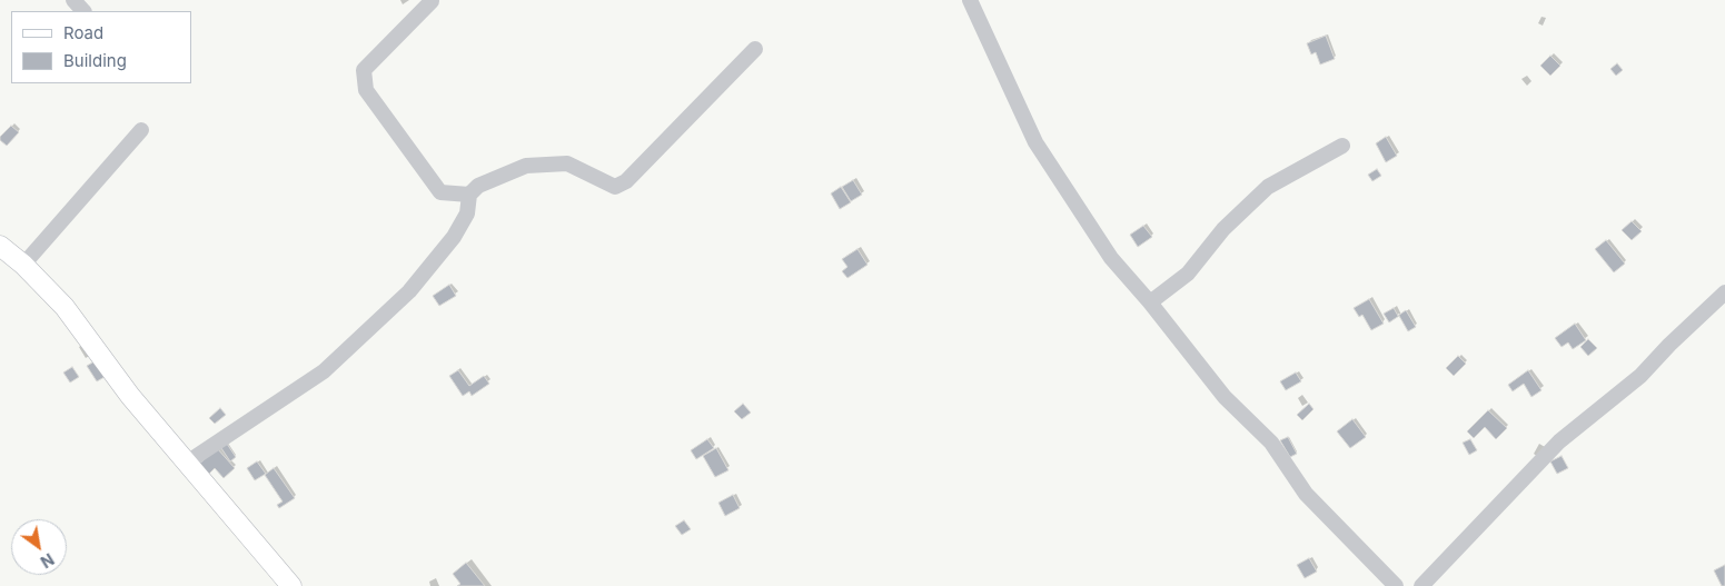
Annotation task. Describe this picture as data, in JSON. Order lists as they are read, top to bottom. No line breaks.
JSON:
{"legend":["Road","Building"],"north":"bottom right"}
